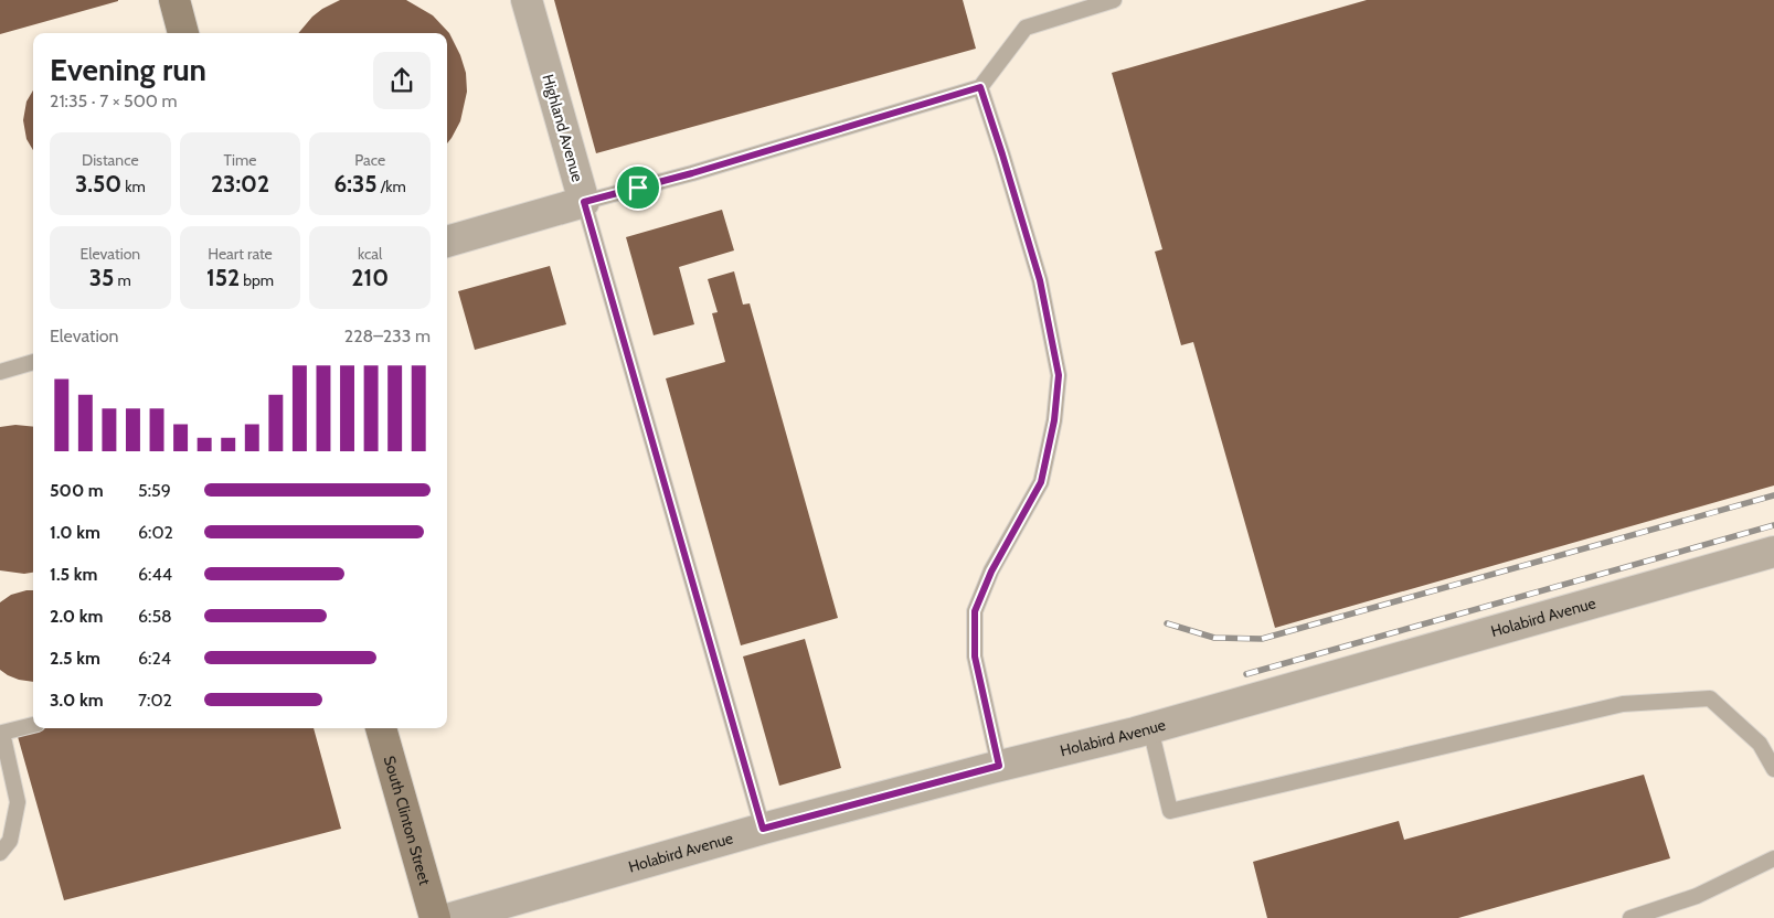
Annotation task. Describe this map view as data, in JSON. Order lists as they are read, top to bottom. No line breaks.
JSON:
{"streets":{"main road":["South Clinton Street"],"street":["Highland Avenue","Holabird Avenue"]},"crossings":[["Highland Avenue","Holabird Avenue"]],"page":{"heading":["Evening run","21:35 · 7 × 500 m"],"stats":[["Distance","3.50 km"],["Time","23:02"],["Pace","6:35 /km"],["Elevation","35 m"],["Heart rate","152 bpm"],["kcal","210"]],"chart":["Elevation","228–233 m"],"list":[{"name":"500 m","note":"5:59"},{"name":"1.0 km","note":"6:02"},{"name":"1.5 km","note":"6:44"},{"name":"2.0 km","note":"6:58"},{"name":"2.5 km","note":"6:24"},{"name":"3.0 km","note":"7:02"}]}}
